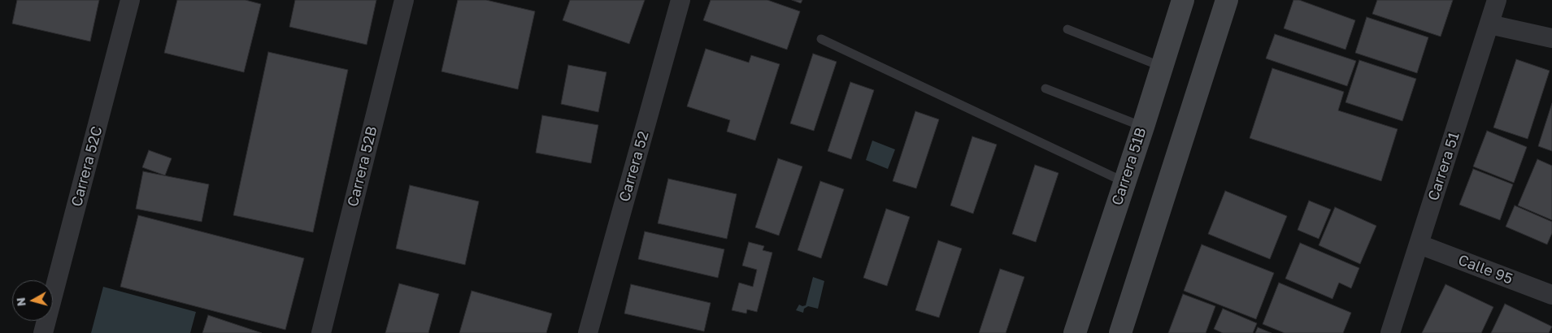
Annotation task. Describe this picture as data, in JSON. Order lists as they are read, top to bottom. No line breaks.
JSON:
{"streets":{"main road":["Carrera 51B"],"street":["Carrera 52C","Carrera 52B","Carrera 52","Carrera 51","Calle 95"]},"crossings":[["Carrera 51","Calle 95"]],"north":"left"}
